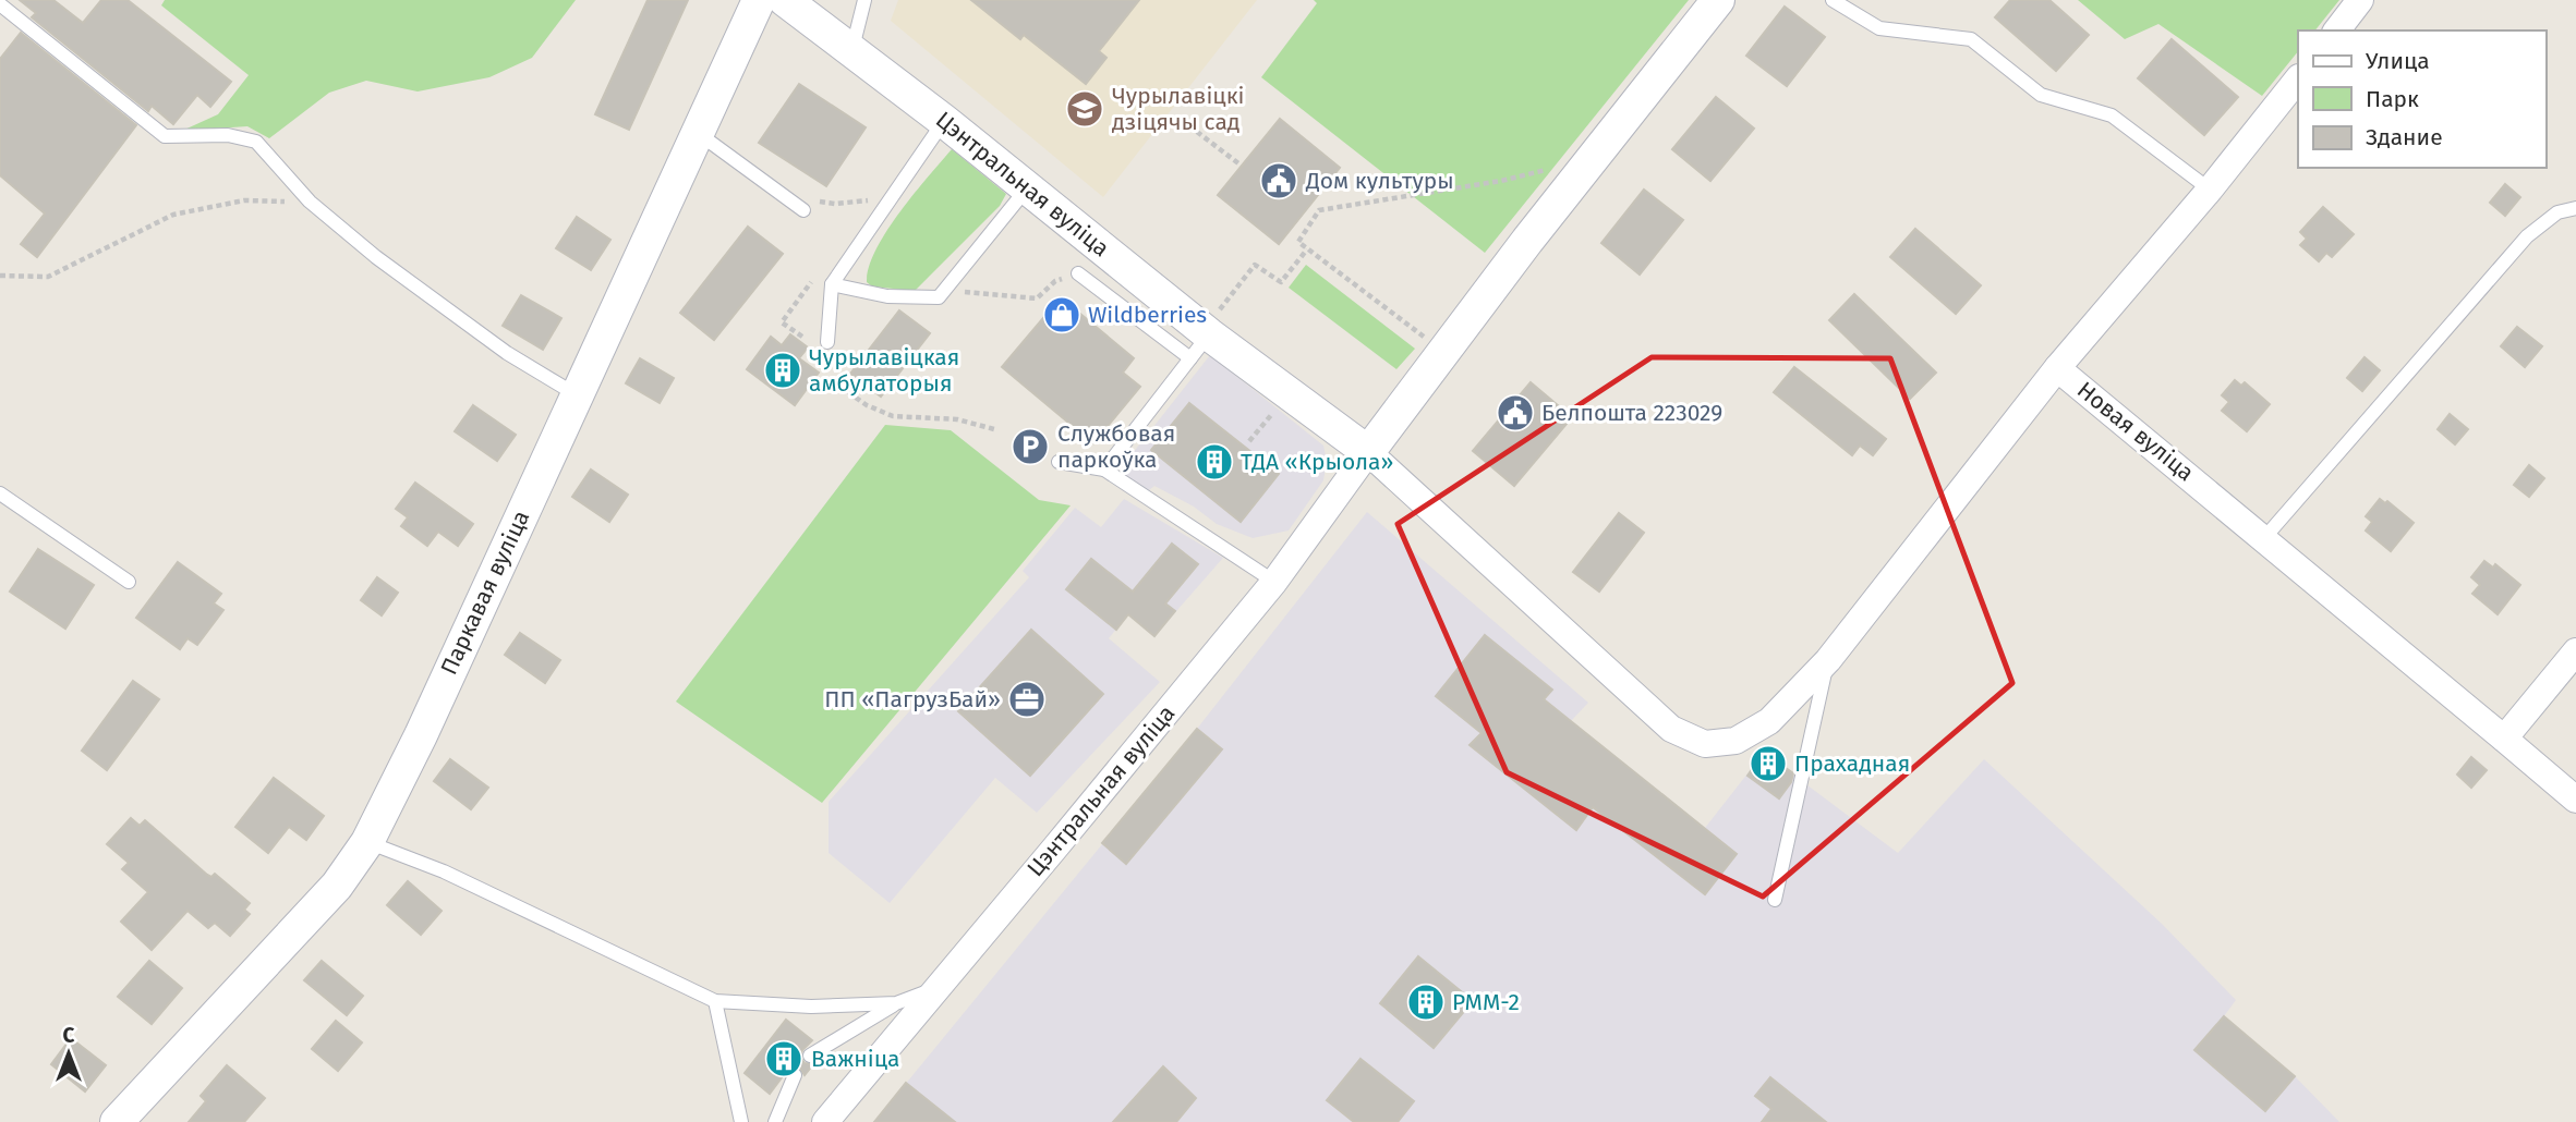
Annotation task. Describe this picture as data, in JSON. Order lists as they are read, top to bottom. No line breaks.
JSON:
{"streets":{"street":["Цэнтральная вуліца","Новая вуліца","Паркавая вуліца"]},"places":{"school or university":["Чурылавіцкі дзіцячы сад"],"public building":["Дом культуры","Белпошта 223029"],"shop":["Wildberries"],"building":["Чурылавіцкая амбулаторыя","ТДА «Крыола»","Прахадная","РММ-2","Важніца"],"parking":["Службовая паркоўка"],"office":["ПП «ПагрузБай»"]},"legend":["Улица","Парк","Здание"],"north":"top"}
